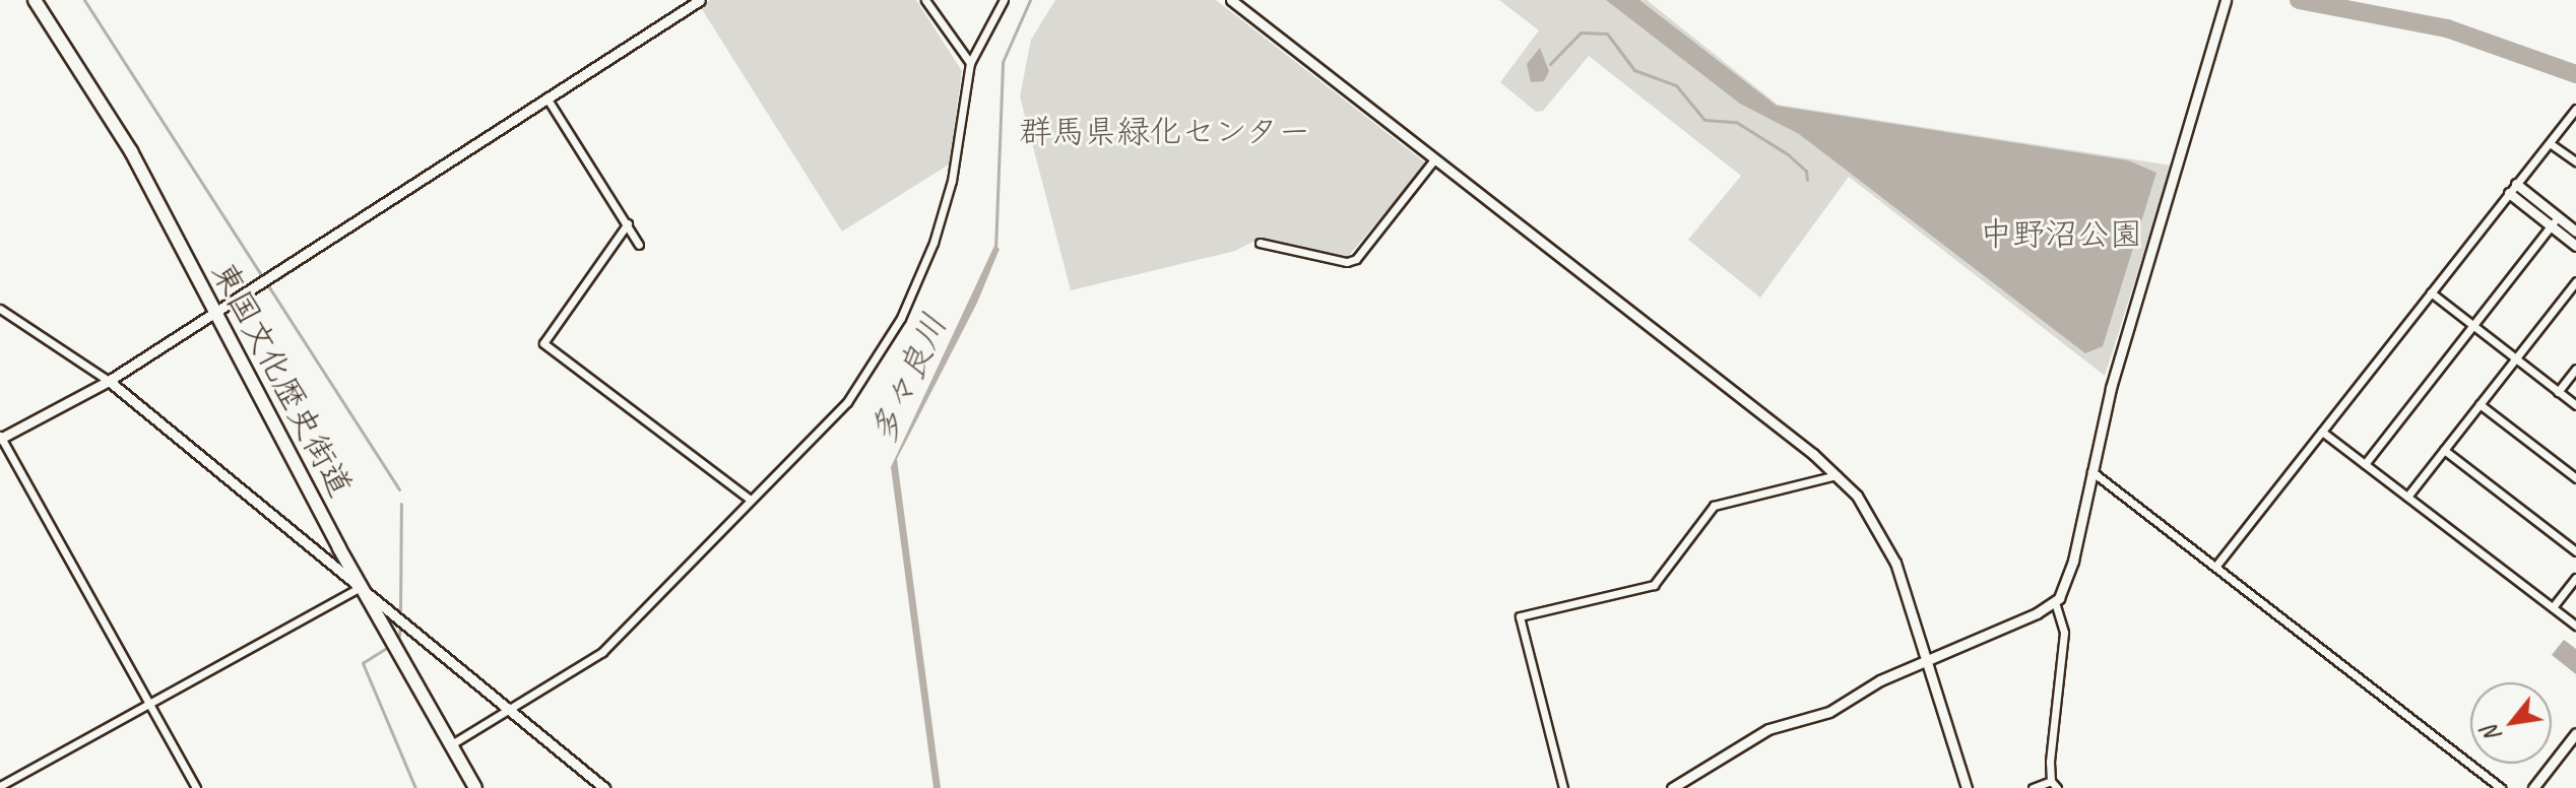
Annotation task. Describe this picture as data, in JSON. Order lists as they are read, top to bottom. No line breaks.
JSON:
{"streets":{"highway":["東国文化歴史街道"]},"water":["多々良川"],"parks":["群馬県緑化センター","中野沼公園"],"north":"bottom left"}
